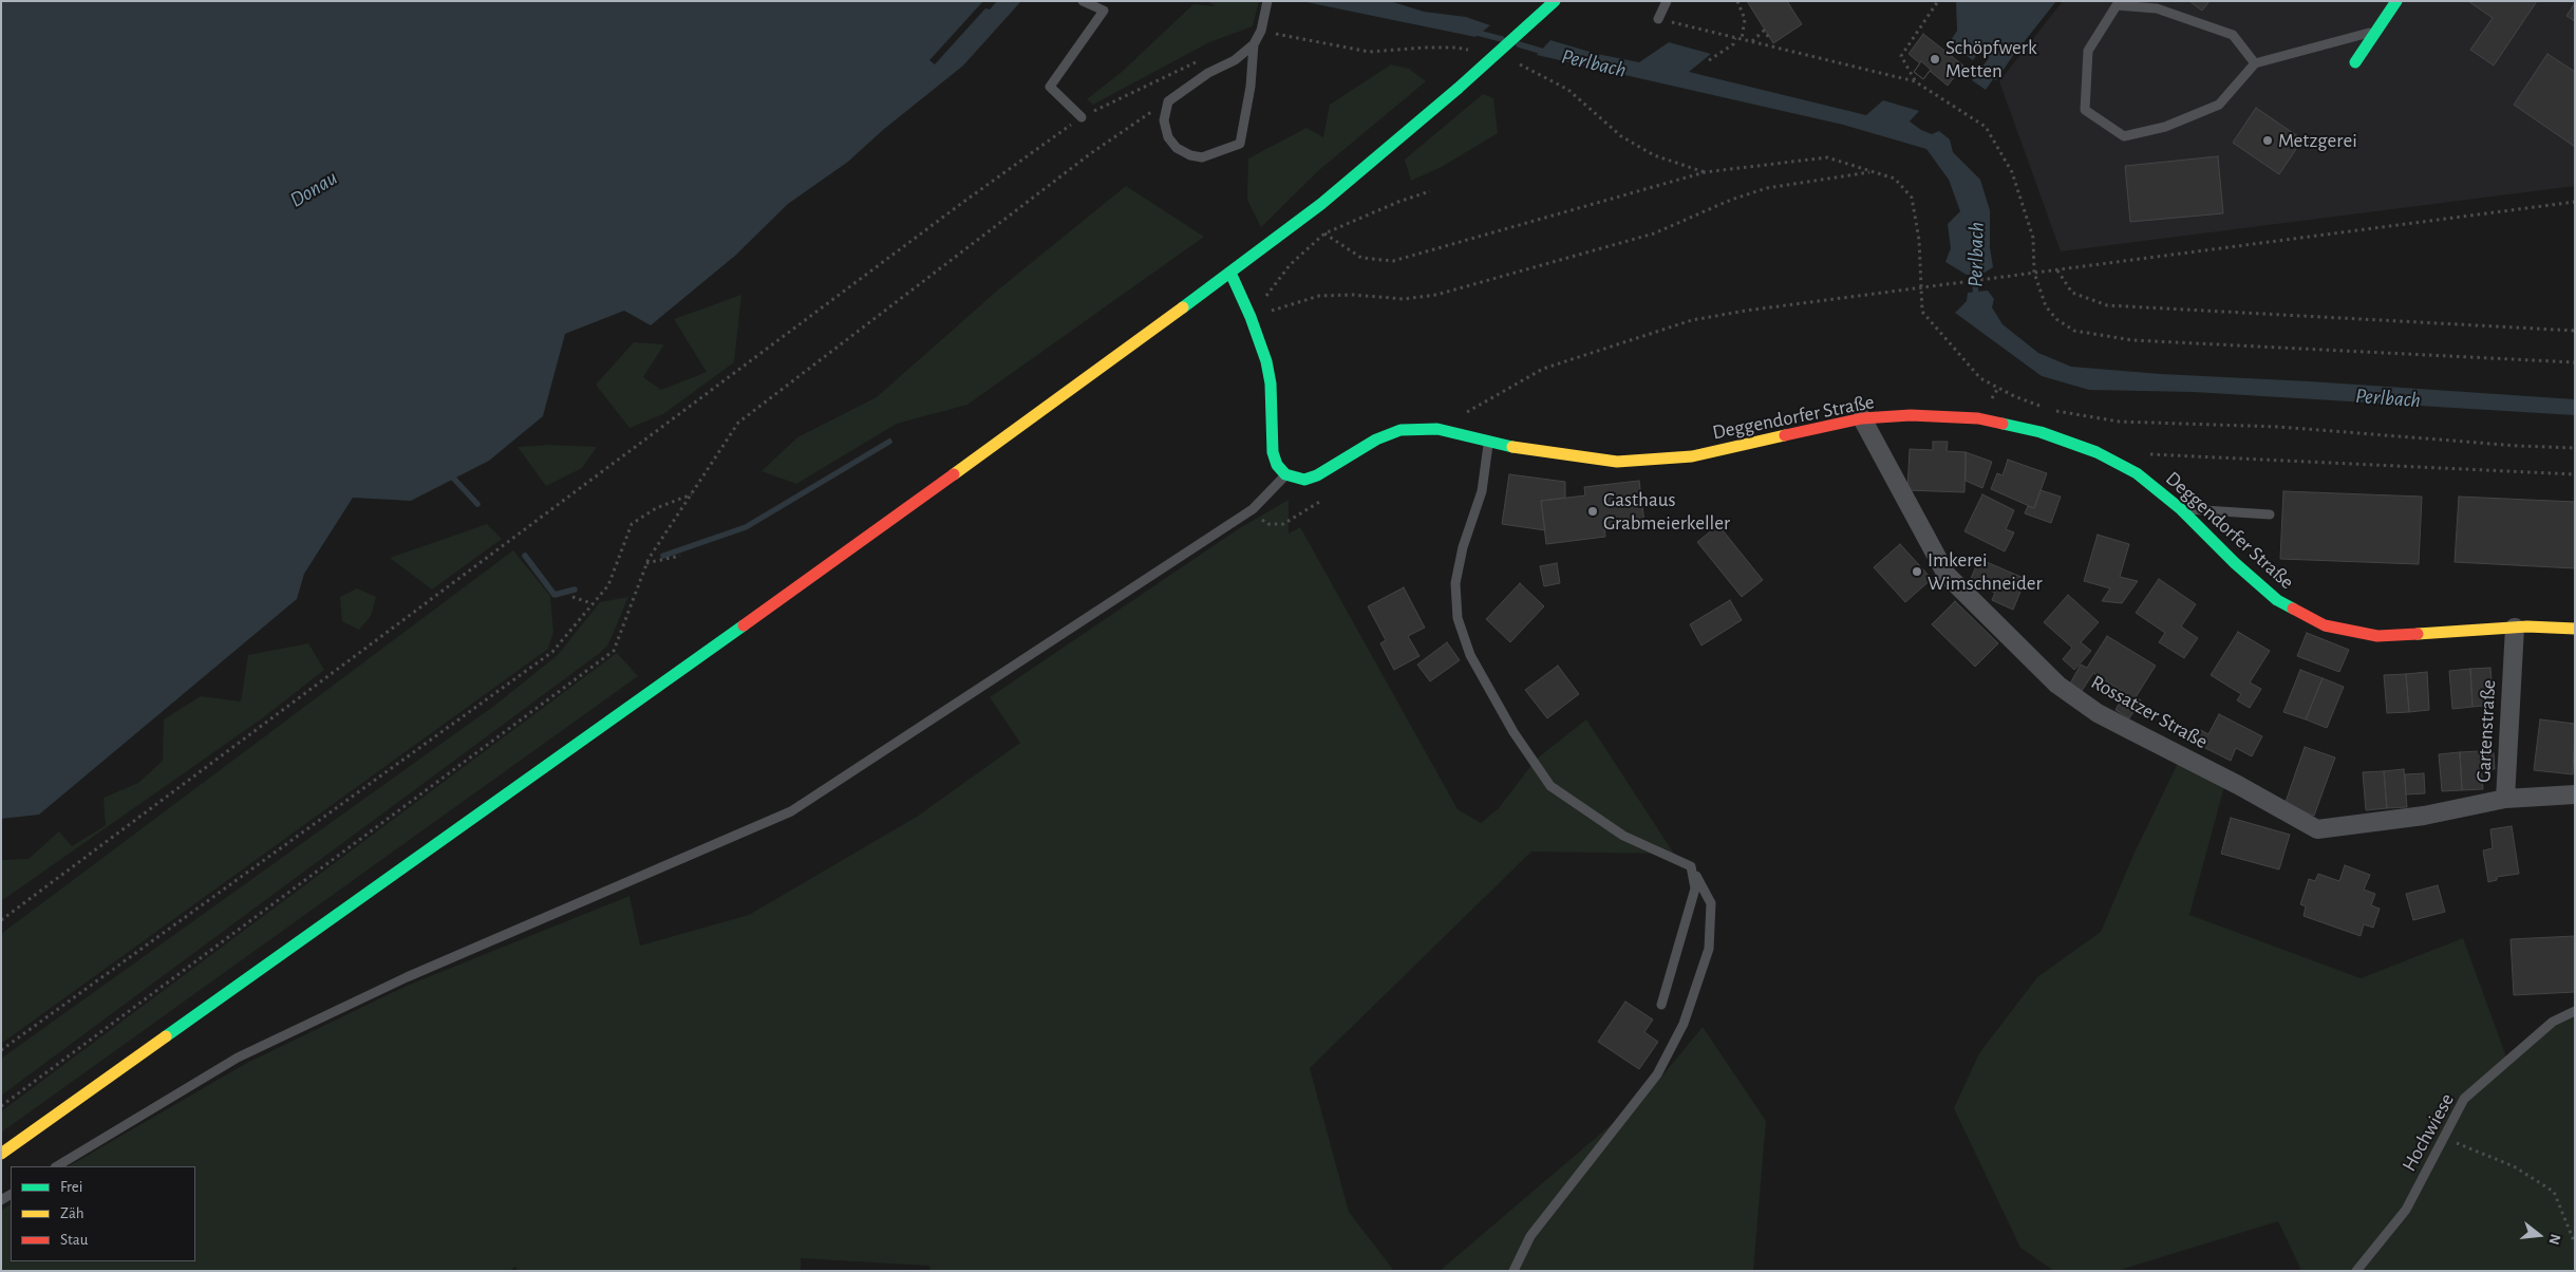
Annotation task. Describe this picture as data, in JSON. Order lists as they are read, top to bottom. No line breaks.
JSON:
{"streets":{"main road":["Deggendorfer Straße"],"street":["Rossatzer Straße","Gartenstraße"],"lane":["Hochwiese"]},"crossings":[["Deggendorfer Straße","Rossatzer Straße"],["Deggendorfer Straße","Gartenstraße"],["Rossatzer Straße","Gartenstraße"]],"water":["Perlbach","Donau"],"places":["Schöpfwerk Metten","Metzgerei","Gasthaus Grabmeierkeller","Imkerei Wimschneider"],"legend":["Frei","Zäh","Stau"],"north":"right"}
